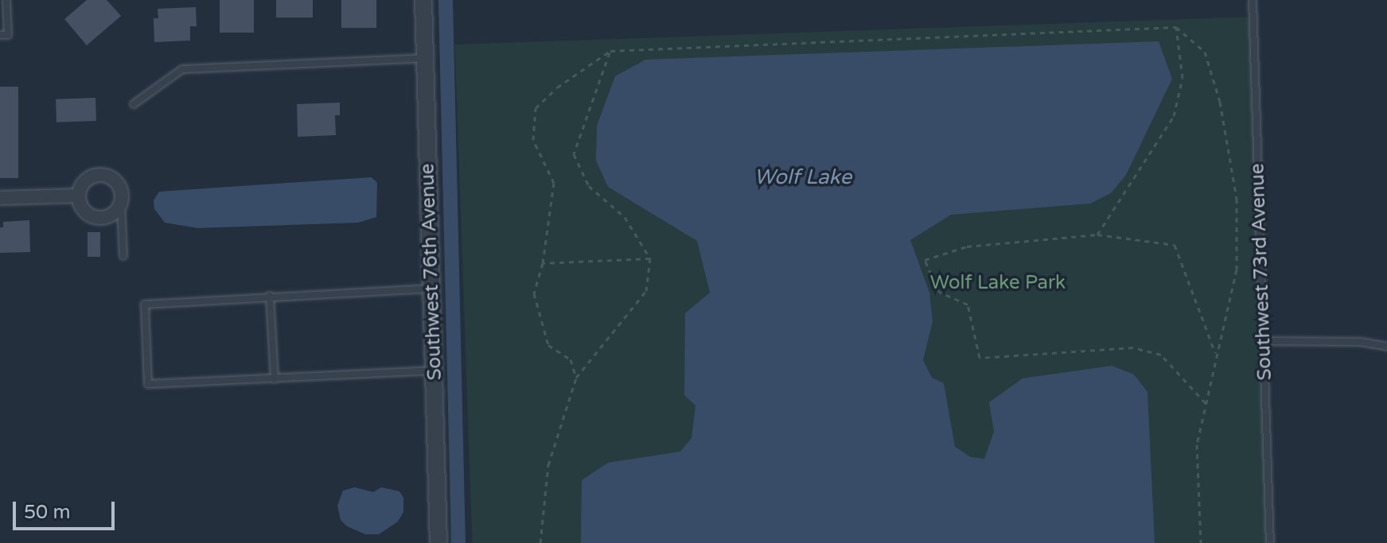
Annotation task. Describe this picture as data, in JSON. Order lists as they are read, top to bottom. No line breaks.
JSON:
{"streets":{"street":["Southwest 76th Avenue"],"lane":["Southwest 73rd Avenue"]},"water":["Wolf Lake"],"parks":["Wolf Lake Park"],"scale_bar":"50 m"}
